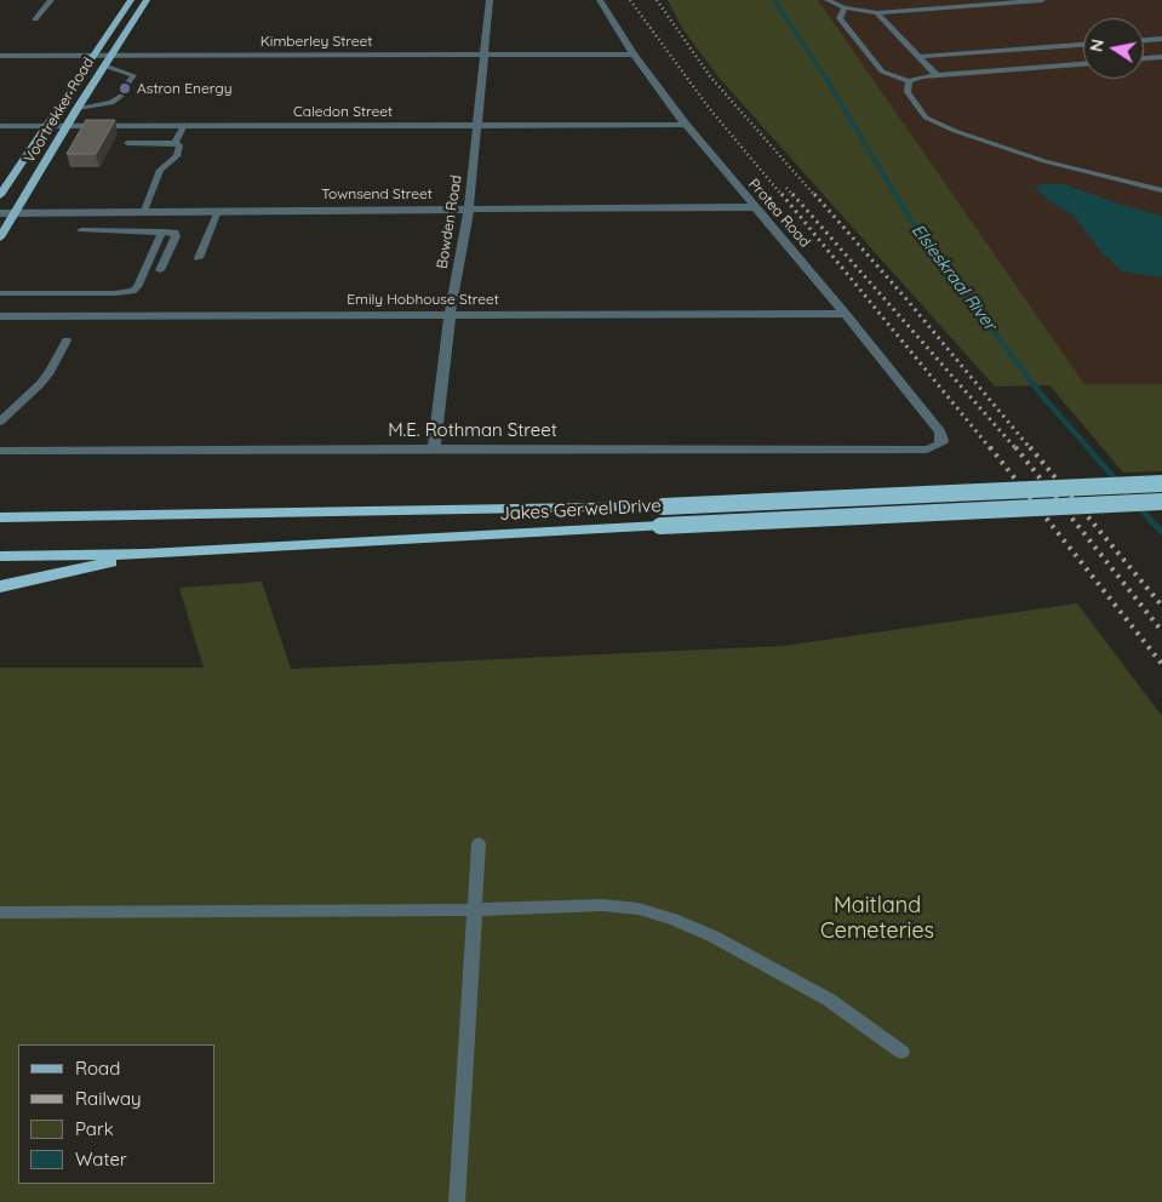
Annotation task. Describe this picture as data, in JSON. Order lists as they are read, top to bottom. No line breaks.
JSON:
{"streets":{"highway":["Jakes Gerwel Drive"],"main road":["Voortrekker Road"],"street":["Kimberley Street","Caledon Street","Townsend Street","Protea Road","Bowden Road","Emily Hobhouse Street","M.E. Rothman Street"]},"crossings":[["Kimberley Street","Voortrekker Road"],["Kimberley Street","Protea Road"],["Kimberley Street","Bowden Road"],["Voortrekker Road","Caledon Street"],["Voortrekker Road","Townsend Street"],["Caledon Street","Protea Road"],["Caledon Street","Bowden Road"],["Townsend Street","Protea Road"],["Townsend Street","Bowden Road"],["Protea Road","Emily Hobhouse Street"],["Protea Road","M.E. Rothman Street"],["Bowden Road","Emily Hobhouse Street"],["Bowden Road","M.E. Rothman Street"]],"water":["Elsieskraal River"],"parks":["Maitland Cemeteries"],"places":["Astron Energy"],"legend":["Road","Railway","Park","Water"],"north":"left"}
